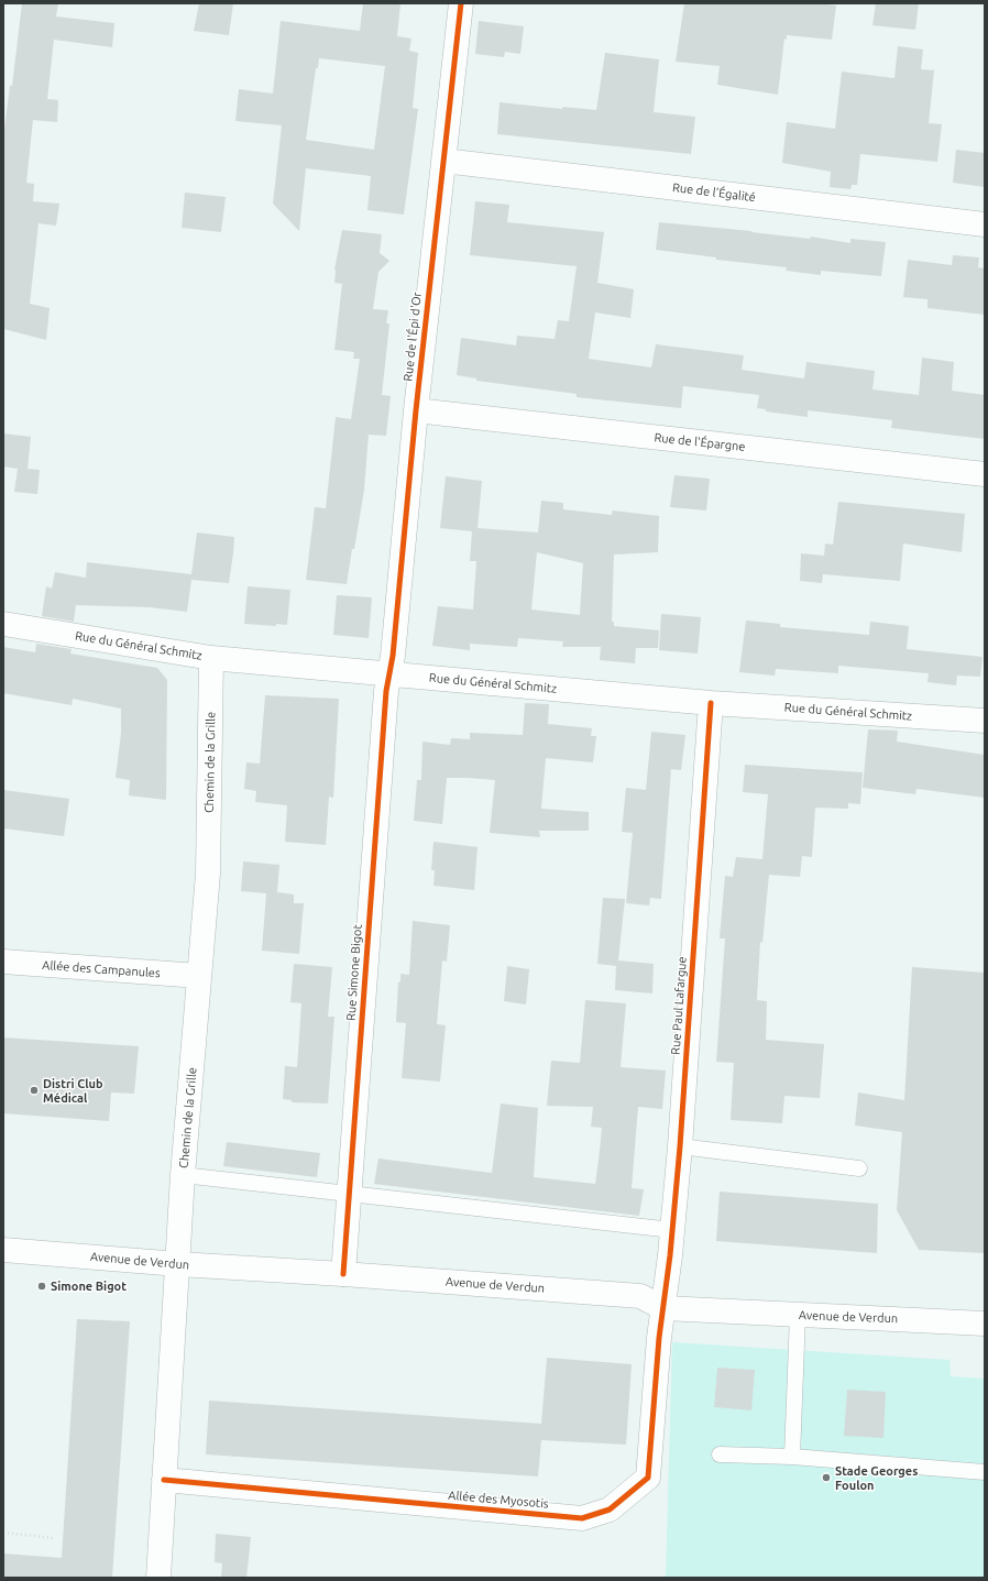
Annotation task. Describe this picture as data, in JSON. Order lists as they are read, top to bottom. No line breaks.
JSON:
{"streets":{"street":["Rue de l'Égalité","Rue de l'Épi d'Or","Rue de l'Épargne","Rue du Général Schmitz","Chemin de la Grille","Allée des Campanules","Rue Simone Bigot","Rue Paul Lafargue","Avenue de Verdun","Allée des Myosotis"]},"crossings":[["Rue de l'Égalité","Rue de l'Épi d'Or"],["Rue de l'Épi d'Or","Rue de l'Épargne"],["Rue de l'Épi d'Or","Rue du Général Schmitz"],["Rue de l'Épi d'Or","Rue Simone Bigot"],["Rue du Général Schmitz","Chemin de la Grille"],["Rue du Général Schmitz","Rue Simone Bigot"],["Rue du Général Schmitz","Rue Paul Lafargue"],["Chemin de la Grille","Allée des Campanules"],["Chemin de la Grille","Avenue de Verdun"],["Chemin de la Grille","Allée des Myosotis"],["Rue Simone Bigot","Avenue de Verdun"],["Rue Paul Lafargue","Avenue de Verdun"],["Rue Paul Lafargue","Allée des Myosotis"],["Avenue de Verdun","Allée des Myosotis"]],"places":["Distri Club Médical","Simone Bigot","Stade Georges Foulon"]}
